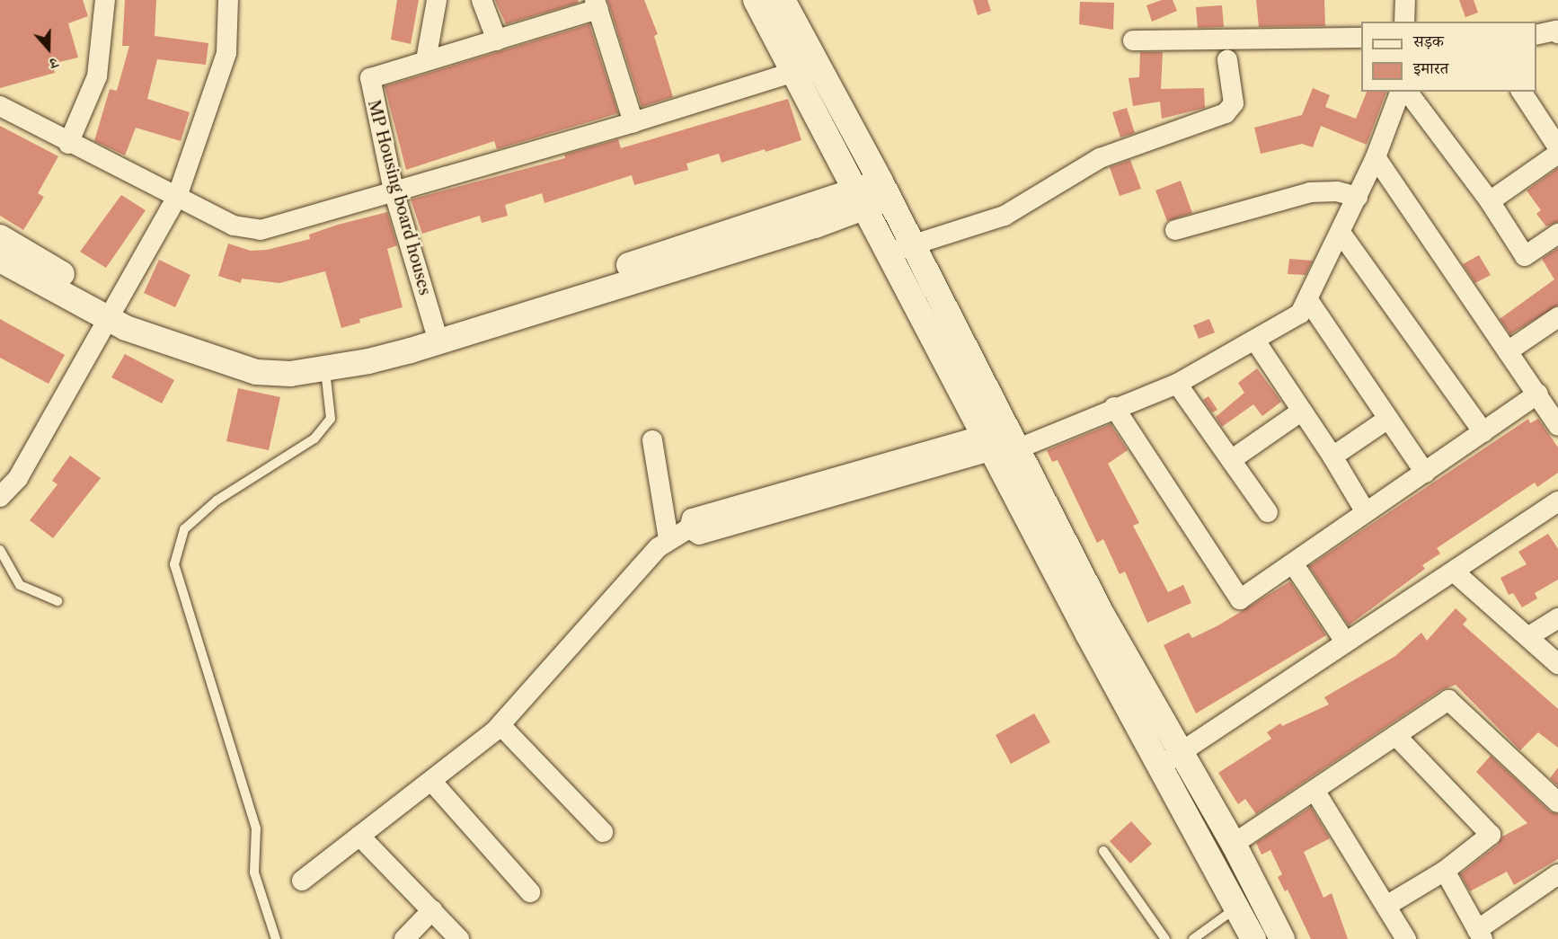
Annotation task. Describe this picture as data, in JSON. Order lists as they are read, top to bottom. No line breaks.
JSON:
{"streets":{"street":["MP Housing board houses"]},"legend":["सड़क","इमारत"],"north":"bottom"}
